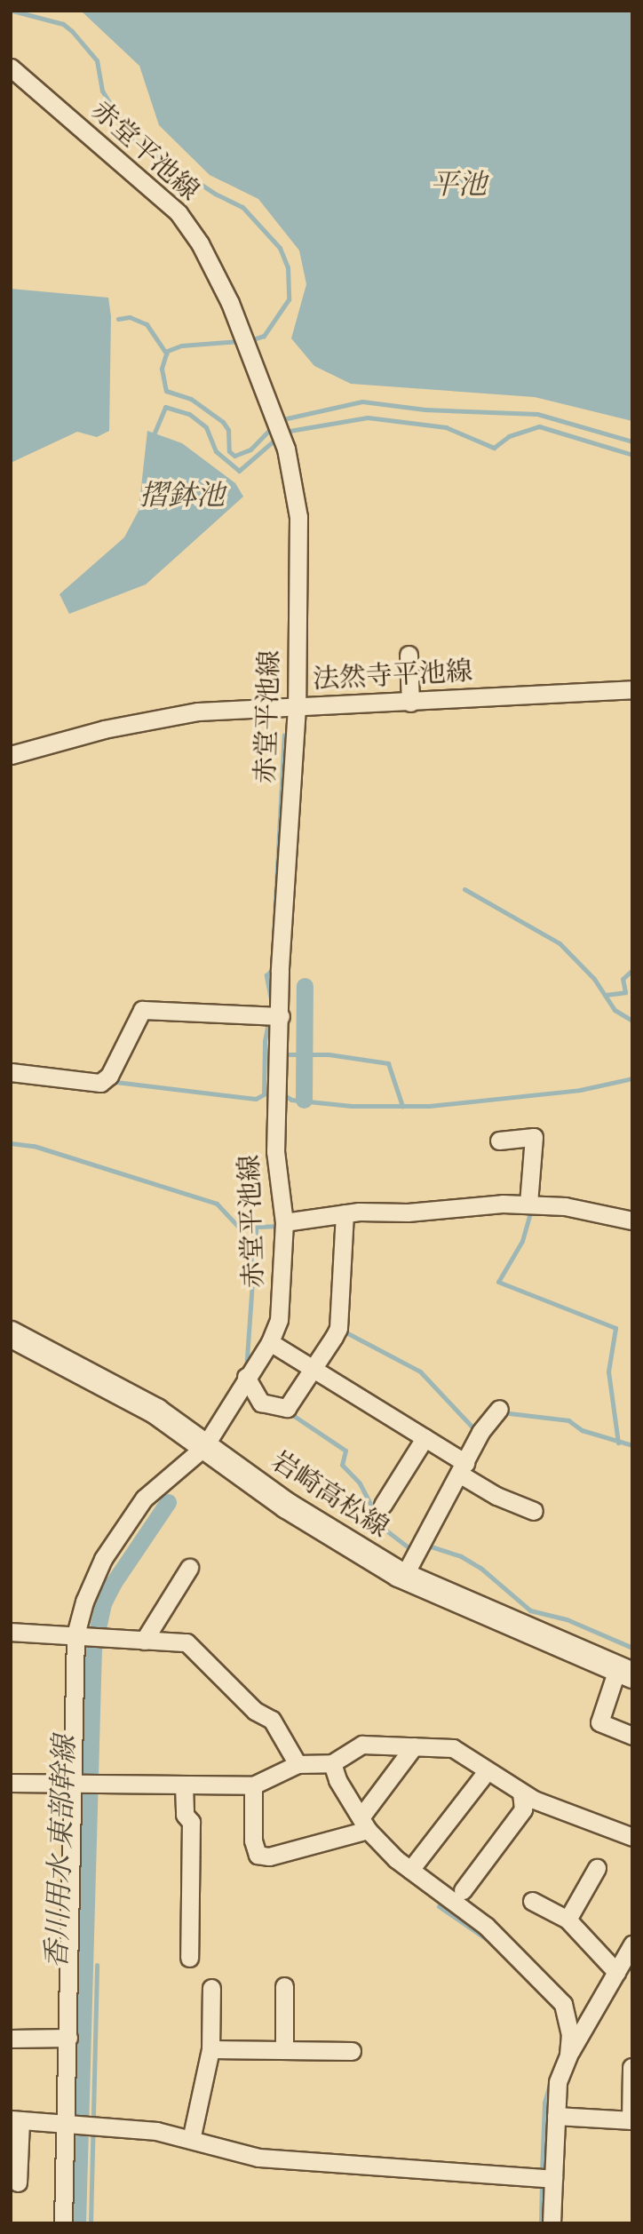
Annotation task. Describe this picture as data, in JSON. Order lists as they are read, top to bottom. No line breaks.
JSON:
{"streets":{"main road":["岩崎高松線"],"street":["赤堂平池線","法然寺平池線"]},"crossings":[["赤堂平池線","法然寺平池線"],["赤堂平池線","岩崎高松線"]],"water":["平池","摺鉢池","香川用水 東部幹線"]}
